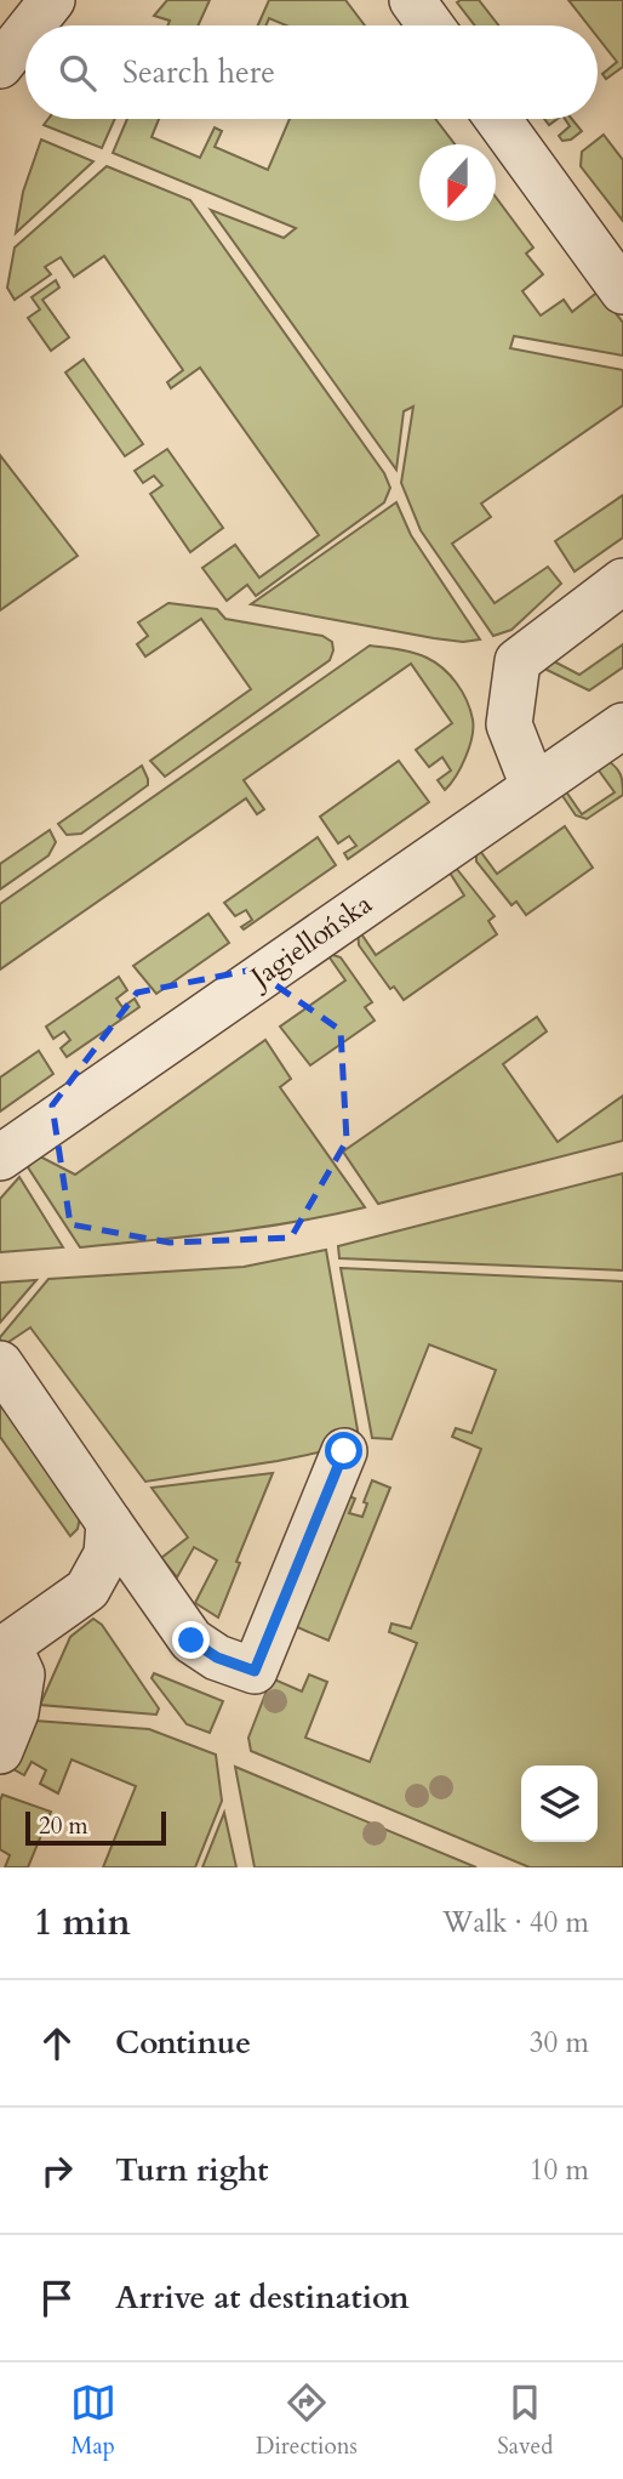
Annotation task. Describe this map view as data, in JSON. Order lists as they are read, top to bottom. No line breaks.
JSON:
{"streets":{"street":["Jagiellońska"]},"scale_bar":"20 m","north":"bottom","page":{"search":"Search here","scale":"20 m","heading":["1 min","Walk · 40 m"],"list":[["Continue","30 m"],["Turn right","10 m"],"Arrive at destination"],"nav":["Map","Directions","Saved"]}}
